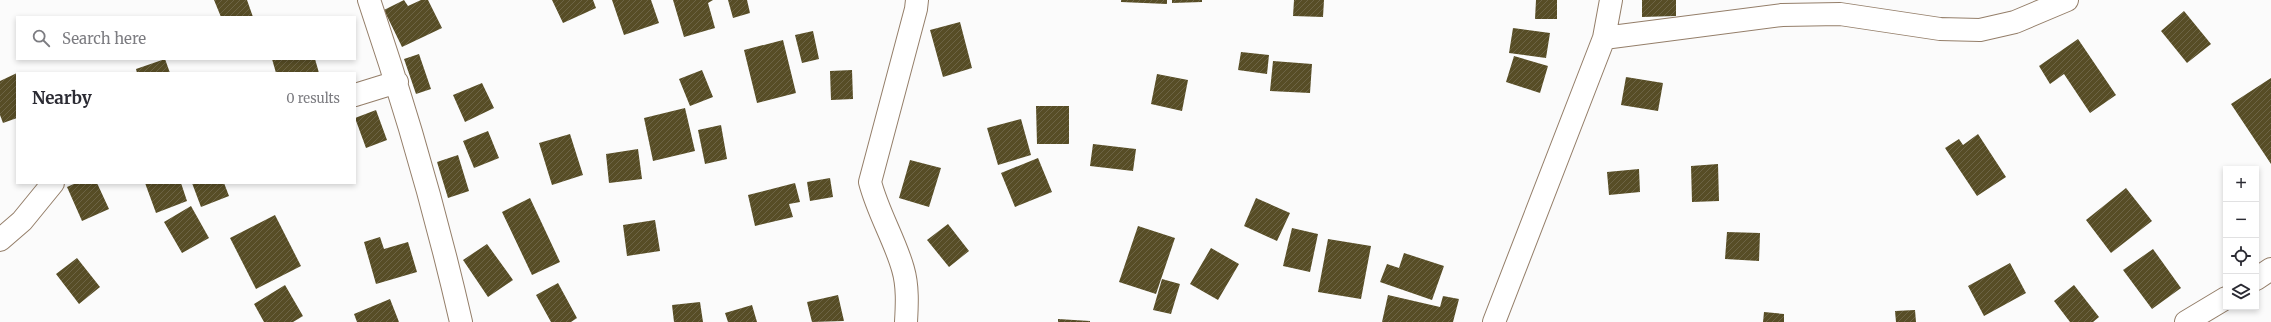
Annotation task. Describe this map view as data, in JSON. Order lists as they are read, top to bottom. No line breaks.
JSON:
{"page":{"search":"Search here","heading":["Nearby","0 results"],"map_buttons":["+","−"]}}
